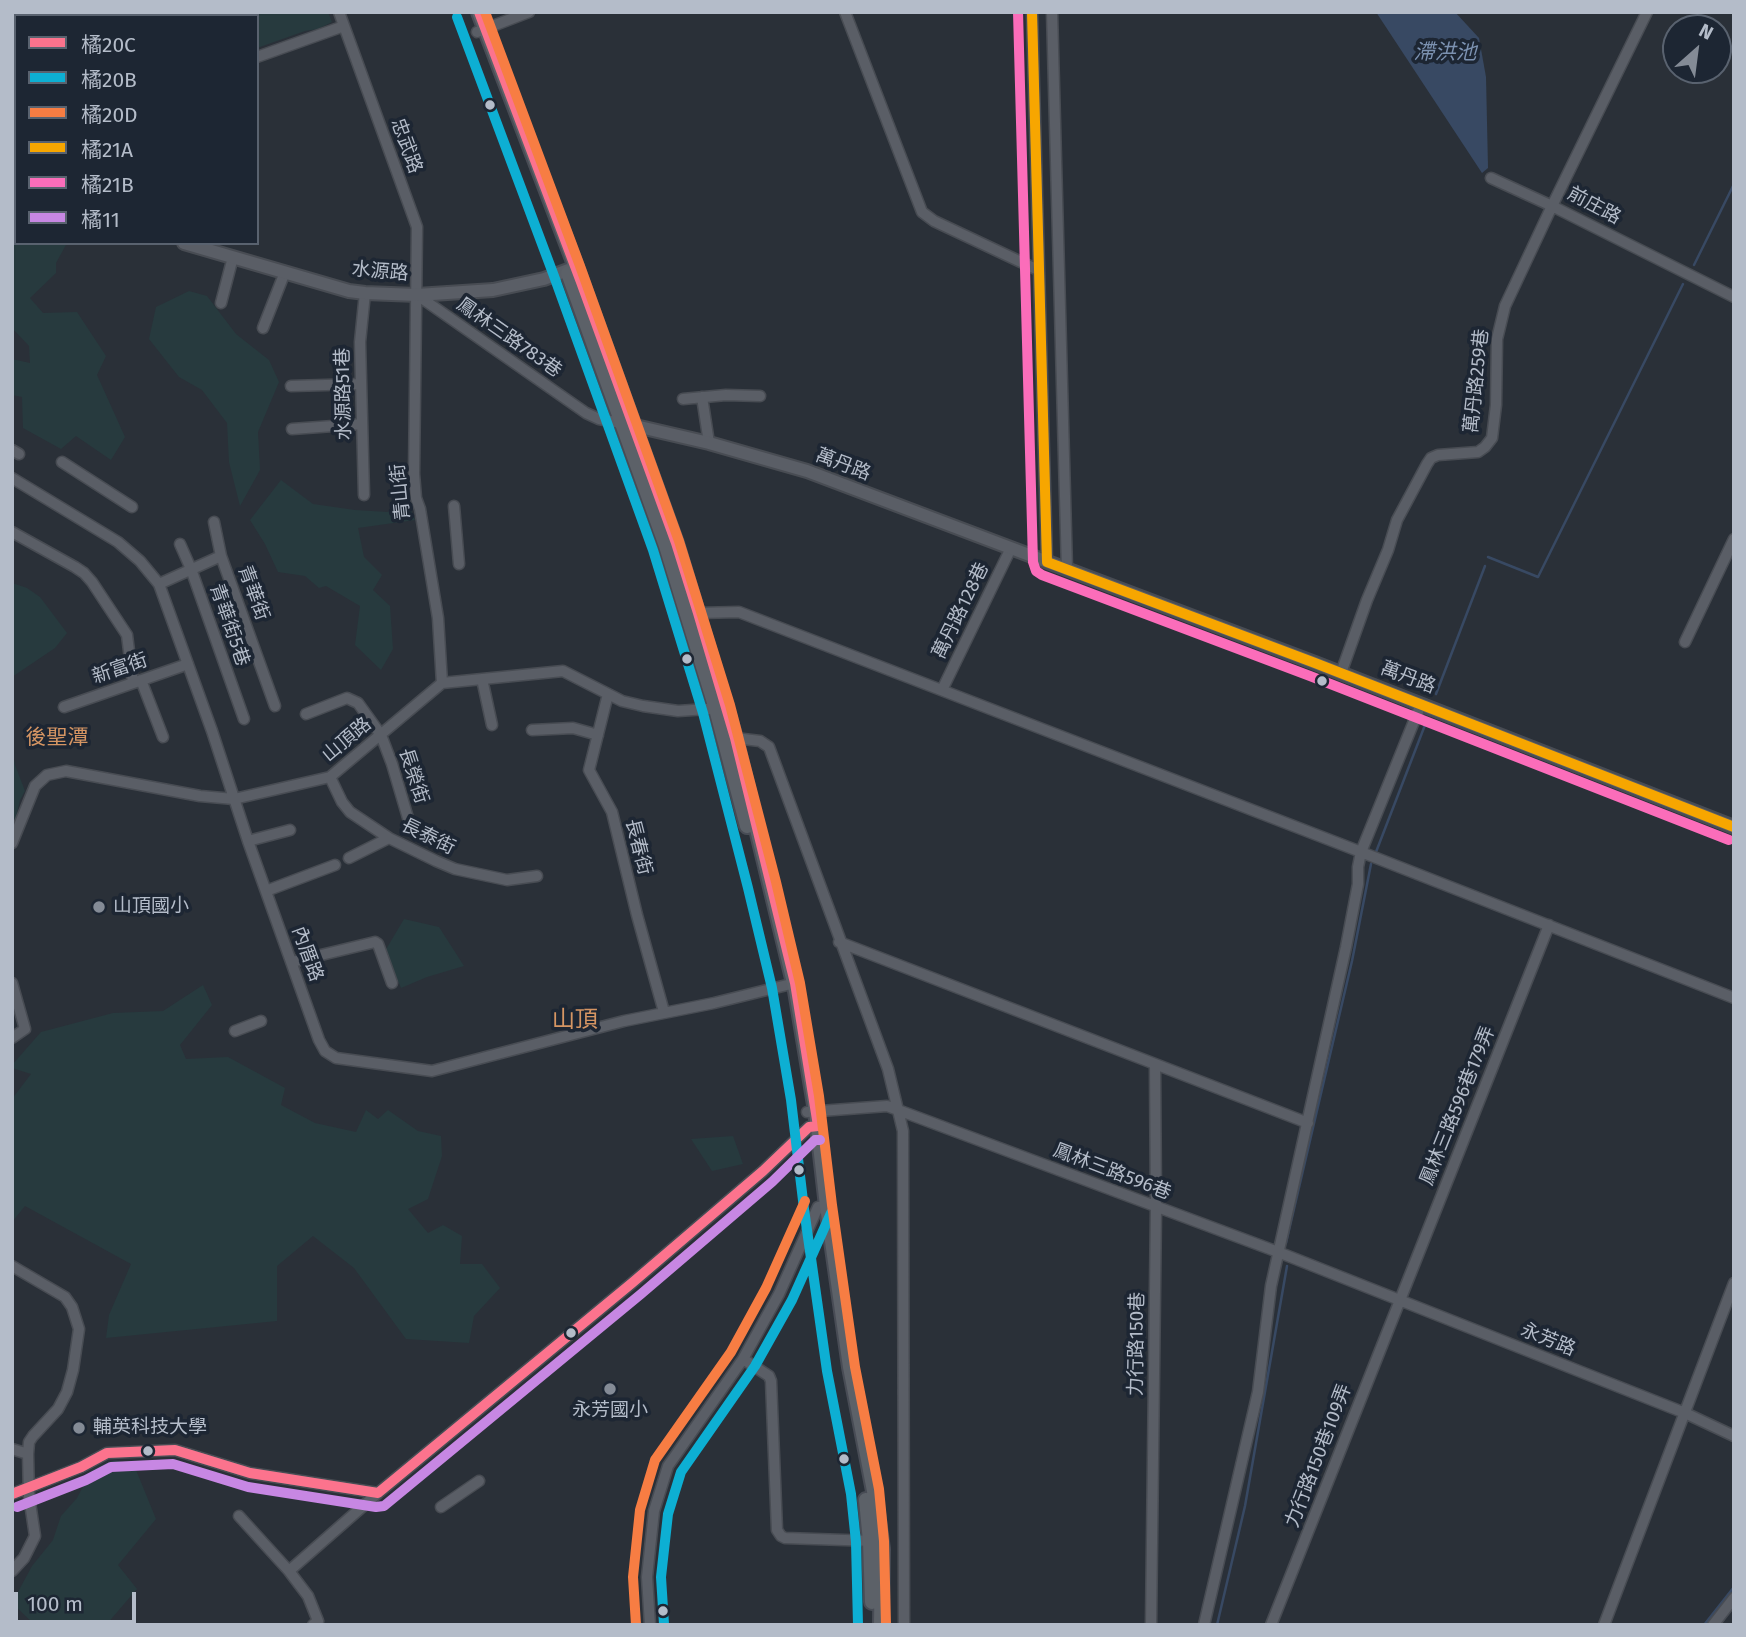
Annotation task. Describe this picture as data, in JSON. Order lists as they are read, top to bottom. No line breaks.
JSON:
{"streets":{"street":["忠武路","前庄路","水源路","鳳林三路783巷","萬丹路259巷","水源路51巷","萬丹路","青山街","青華街","萬丹路128巷","青華街5巷","新富街","山頂路","長榮街","長泰街","長春街","內厝路","鳳林三路596巷179弄","鳳林三路596巷","永芳路","力行路150巷","力行路150巷109弄"]},"crossings":[["忠武路","水源路"],["忠武路","鳳林三路783巷"],["忠武路","青山街"],["前庄路","萬丹路259巷"],["水源路","鳳林三路783巷"],["水源路","水源路51巷"],["水源路","青山街"],["鳳林三路783巷","萬丹路"],["鳳林三路783巷","青山街"],["萬丹路259巷","萬丹路"],["萬丹路","萬丹路128巷"],["青山街","山頂路"],["青華街","青華街5巷"],["青華街","內厝路"],["新富街","內厝路"],["山頂路","長榮街"],["山頂路","長泰街"],["山頂路","內厝路"],["長春街","內厝路"],["鳳林三路596巷179弄","鳳林三路596巷"],["鳳林三路596巷179弄","永芳路"],["鳳林三路596巷179弄","力行路150巷109弄"],["鳳林三路596巷","永芳路"],["鳳林三路596巷","力行路150巷"],["鳳林三路596巷","力行路150巷109弄"],["永芳路","力行路150巷109弄"]],"districts":["後聖潭","山頂"],"water":["滯洪池"],"places":["山頂國小","永芳國小","輔英科技大學"],"lines":["transit line 橘20C","transit line 橘20D","transit line 橘21A","transit line 橘21B","transit line 橘20B","transit line 橘11"],"legend":["橘20C","橘20B","橘20D","橘21A","橘21B","橘11"],"scale_bar":"100 m","north":"top right"}
